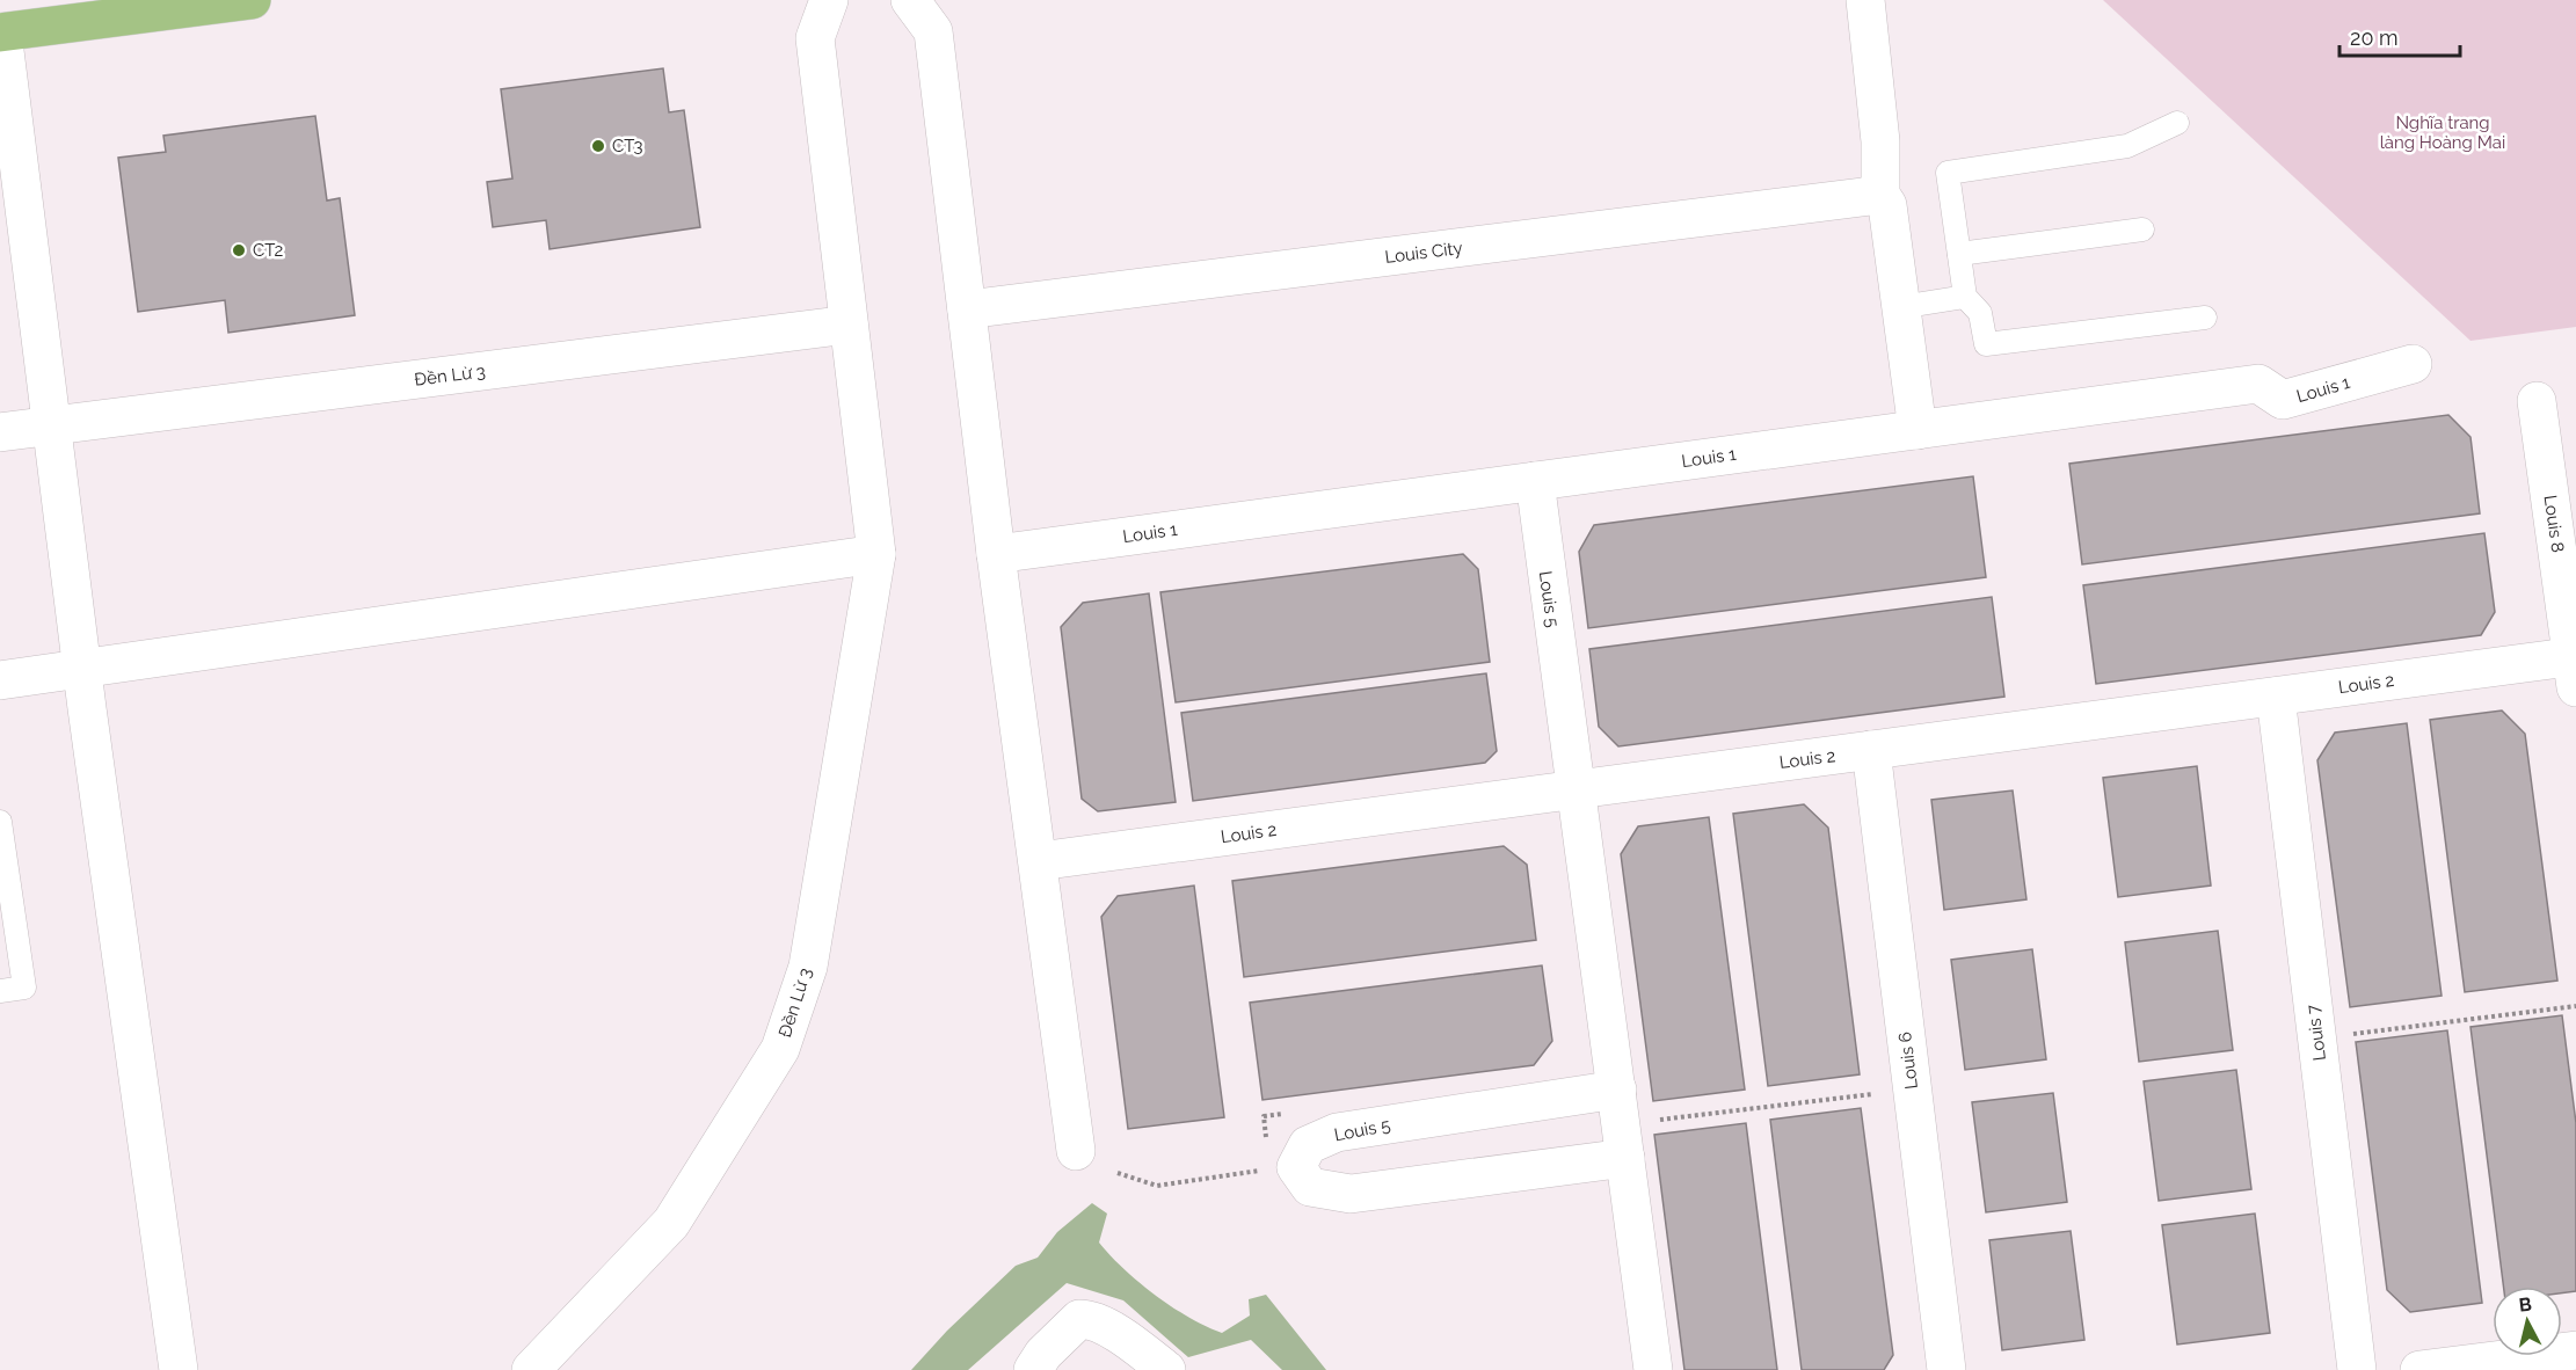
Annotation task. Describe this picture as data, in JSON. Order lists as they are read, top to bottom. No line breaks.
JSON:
{"streets":{"street":["Louis City","Đền Lừ 3","Louis 1","Louis 8","Louis 5","Louis 2","Louis 7","Louis 6"]},"crossings":[["Louis 1","Louis 5"],["Louis 8","Louis 2"],["Louis 5","Louis 2"],["Louis 2","Louis 7"],["Louis 2","Louis 6"]],"parks":["Nghĩa trang làng Hoàng Mai"],"places":["CT3","CT2"],"scale_bar":"20 m","north":"top"}
